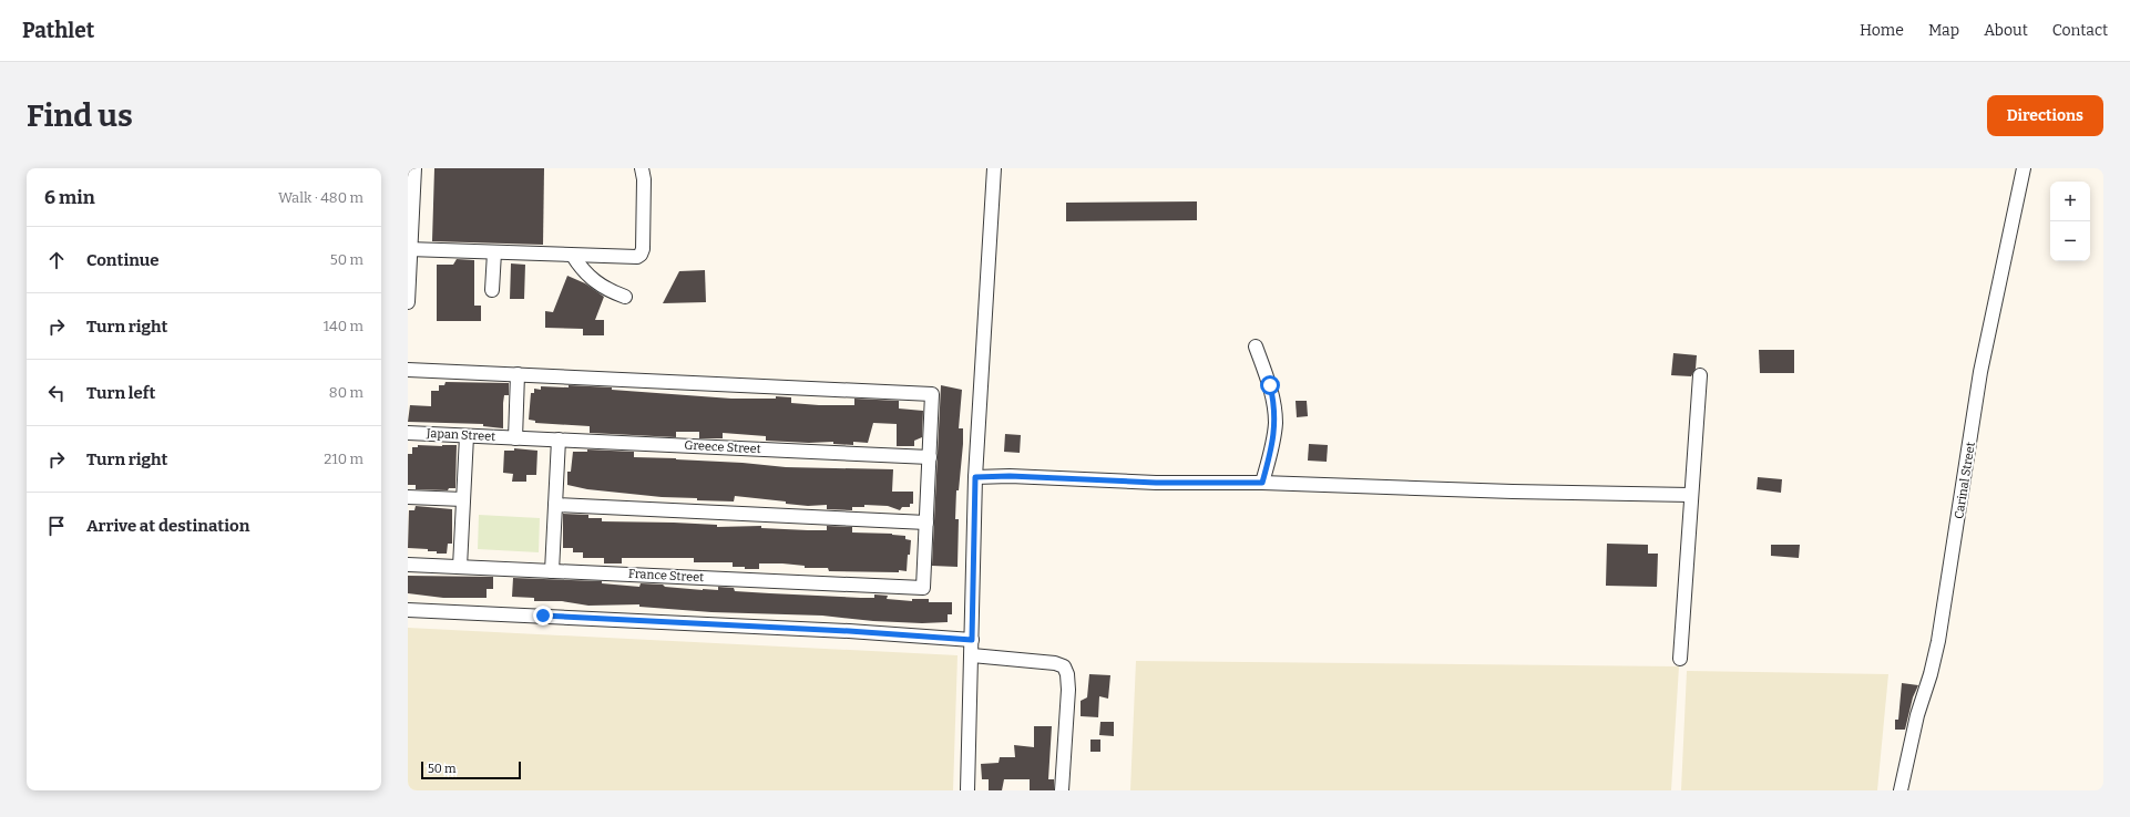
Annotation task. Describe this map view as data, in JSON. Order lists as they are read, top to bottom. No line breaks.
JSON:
{"streets":{"street":["Japan Street","Greece Street","Carinal Street","France Street"]},"crossings":[["Japan Street","Greece Street"]],"scale_bar":"50 m","page":{"header":"Pathlet","nav":["Home","Map","About","Contact"],"buttons":"Directions","title":"Find us","heading":["6 min","Walk · 480 m"],"map_buttons":["+","−"],"list":[["Continue","50 m"],["Turn right","140 m"],["Turn left","80 m"],["Turn right","210 m"],"Arrive at destination"],"scale":"50 m"}}
